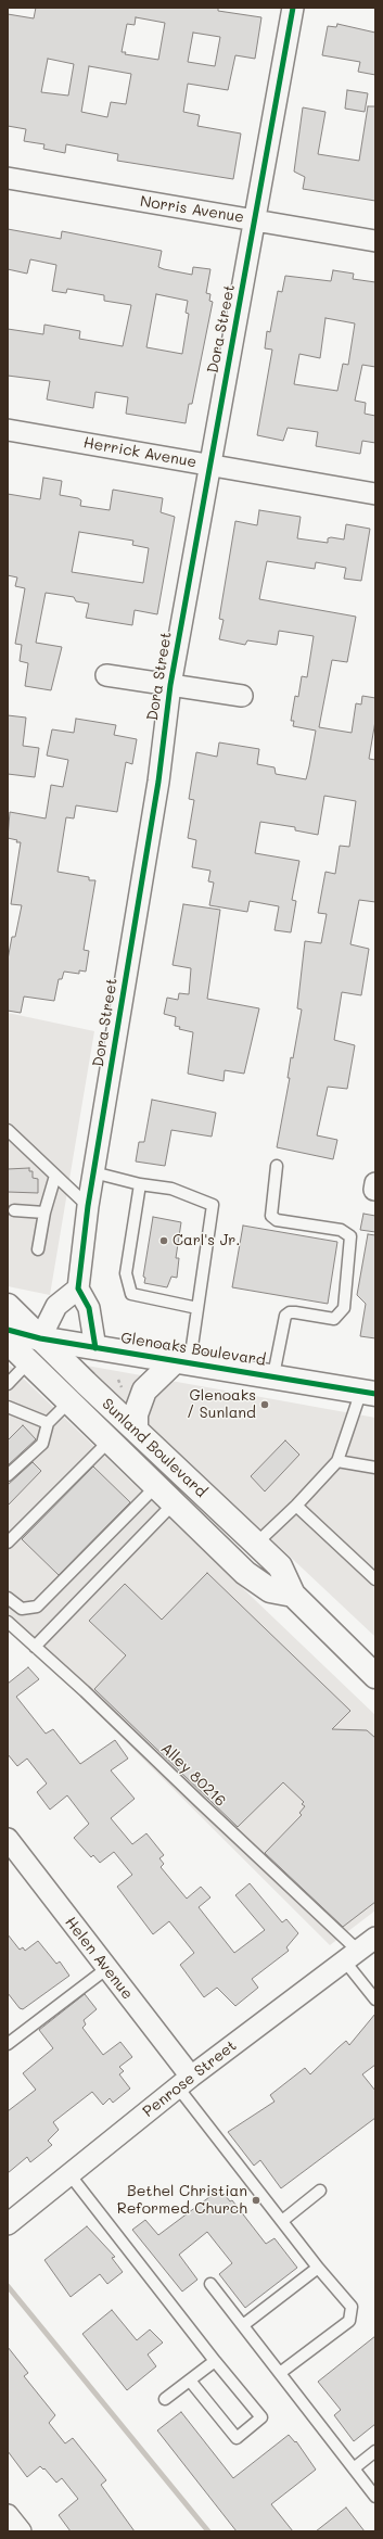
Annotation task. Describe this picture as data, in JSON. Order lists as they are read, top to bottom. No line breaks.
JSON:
{"streets":{"main road":["Glenoaks Boulevard","Sunland Boulevard"],"street":["Norris Avenue","Dora Street","Herrick Avenue","Helen Avenue","Penrose Street"],"lane":["Alley 80216"]},"crossings":[["Norris Avenue","Dora Street"],["Dora Street","Herrick Avenue"],["Glenoaks Boulevard","Sunland Boulevard"],["Alley 80216","Penrose Street"],["Helen Avenue","Penrose Street"]],"places":["Carl's Jr.","Glenoaks / Sunland","Bethel Christian Reformed Church"]}
